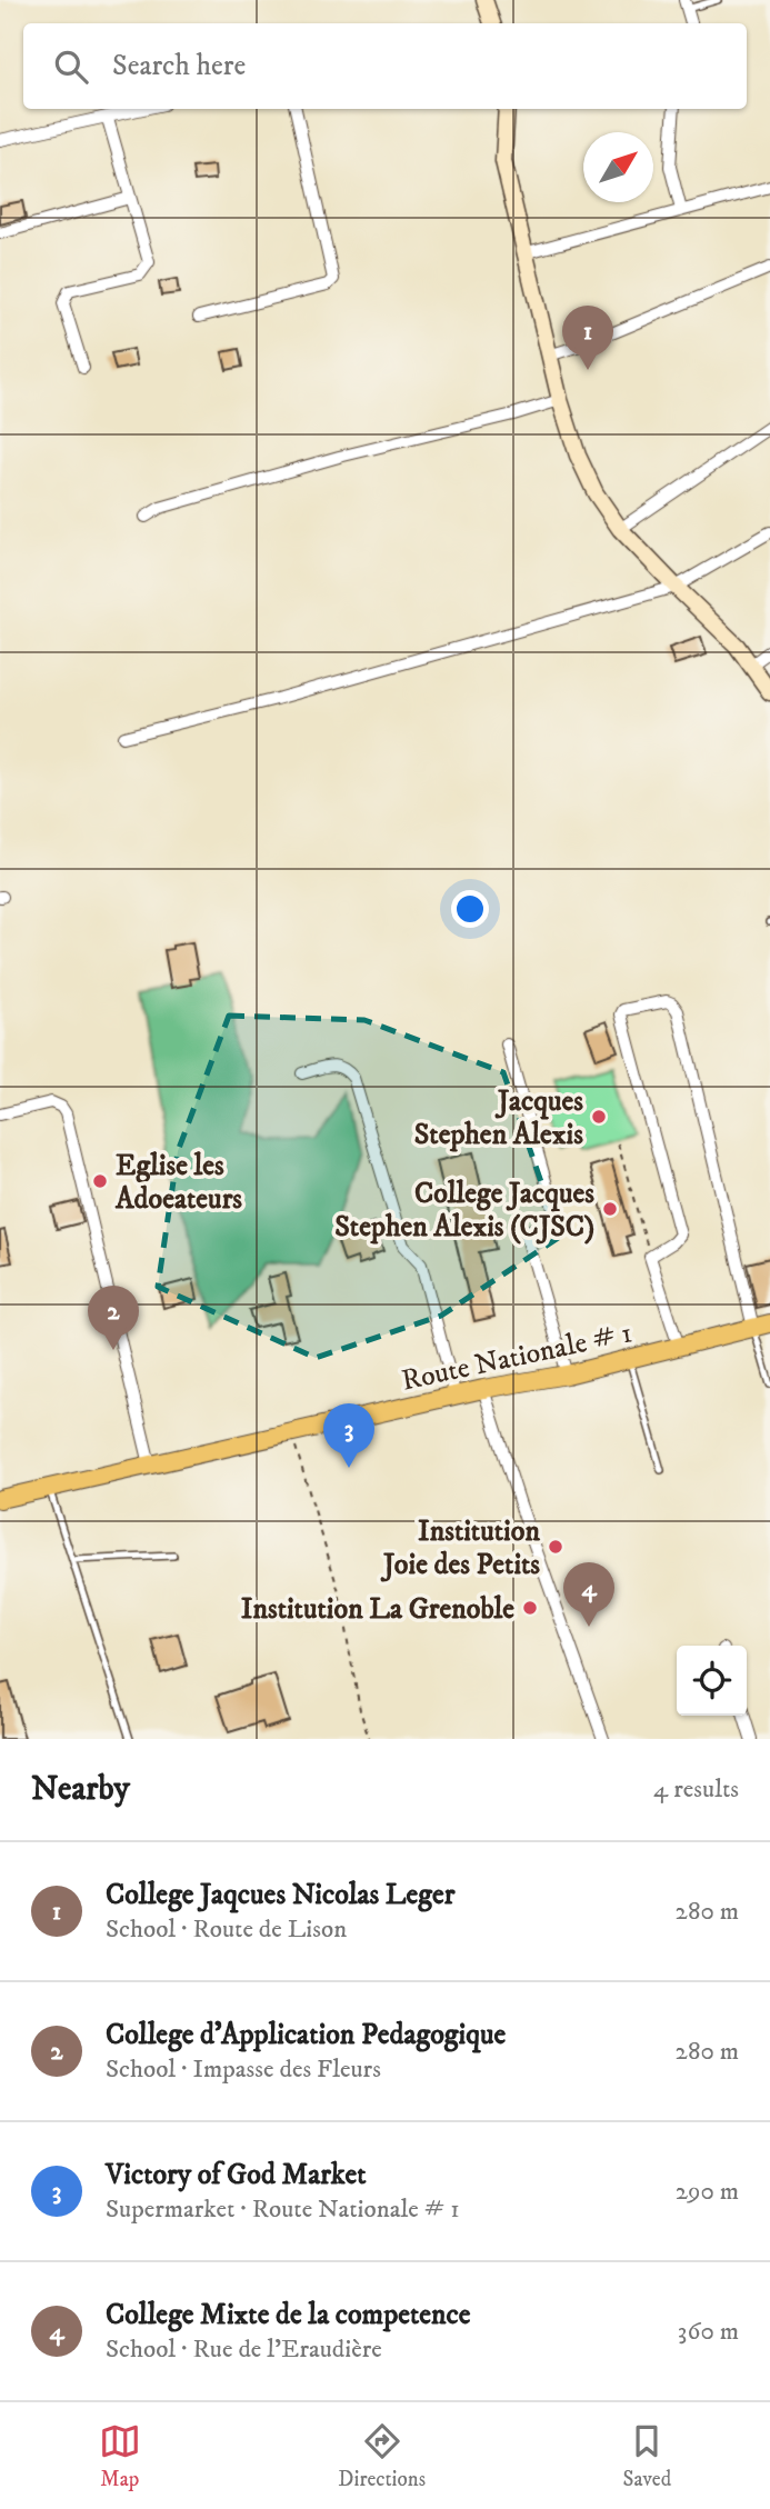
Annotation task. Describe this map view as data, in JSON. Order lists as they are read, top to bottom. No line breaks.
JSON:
{"streets":{"main road":["Route Nationale # 1"]},"places":["Jacques Stephen Alexis","Eglise les Adoeateurs","College Jacques Stephen Alexis (CJSC)","Institution Joie des Petits","Institution La Grenoble"],"north":"top right","page":{"search":"Search here","pins":["1","2","3","4"],"heading":["Nearby","4 results"],"list":[{"mark":"1","name":"College Jaqcues Nicolas Leger","note":"School · Route de Lison","value":"280 m"},{"mark":"2","name":"College d'Application Pedagogique","note":"School · Impasse des Fleurs","value":"280 m"},{"mark":"3","name":"Victory of God Market","note":"Supermarket · Route Nationale # 1","value":"290 m"},{"mark":"4","name":"College Mixte de la competence","note":"School · Rue de l'Eraudière","value":"360 m"}],"nav":["Map","Directions","Saved"]}}
